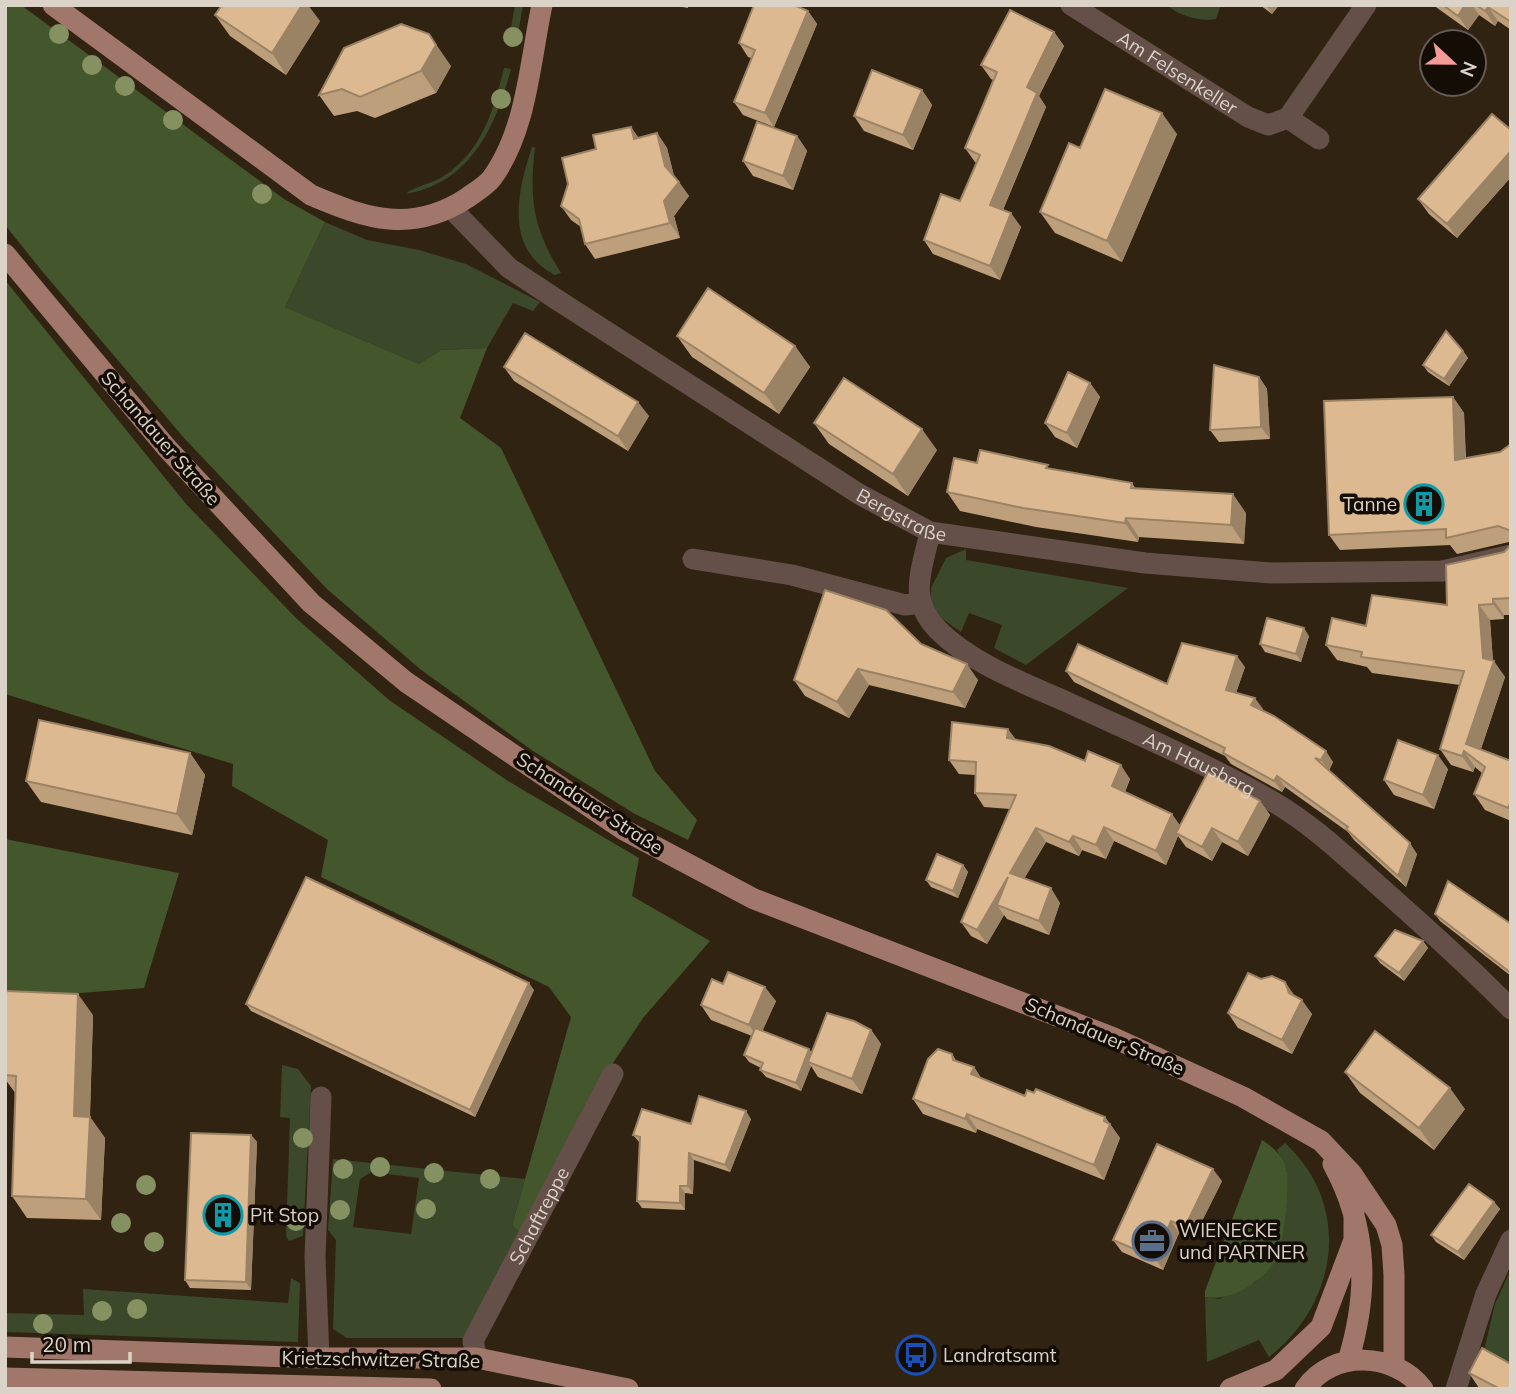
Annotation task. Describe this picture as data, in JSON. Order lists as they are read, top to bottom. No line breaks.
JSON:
{"streets":{"main road":["Schandauer Straße","Krietzschwitzer Straße"],"street":["Am Felsenkeller","Bergstraße","Am Hausberg","Schaftreppe"]},"crossings":[["Schaftreppe","Krietzschwitzer Straße"]],"places":{"building":["Tanne","Pit Stop"],"office":["WIENECKE und PARTNER"],"bus stop":["Landratsamt"]},"scale_bar":"20 m","north":"right"}
